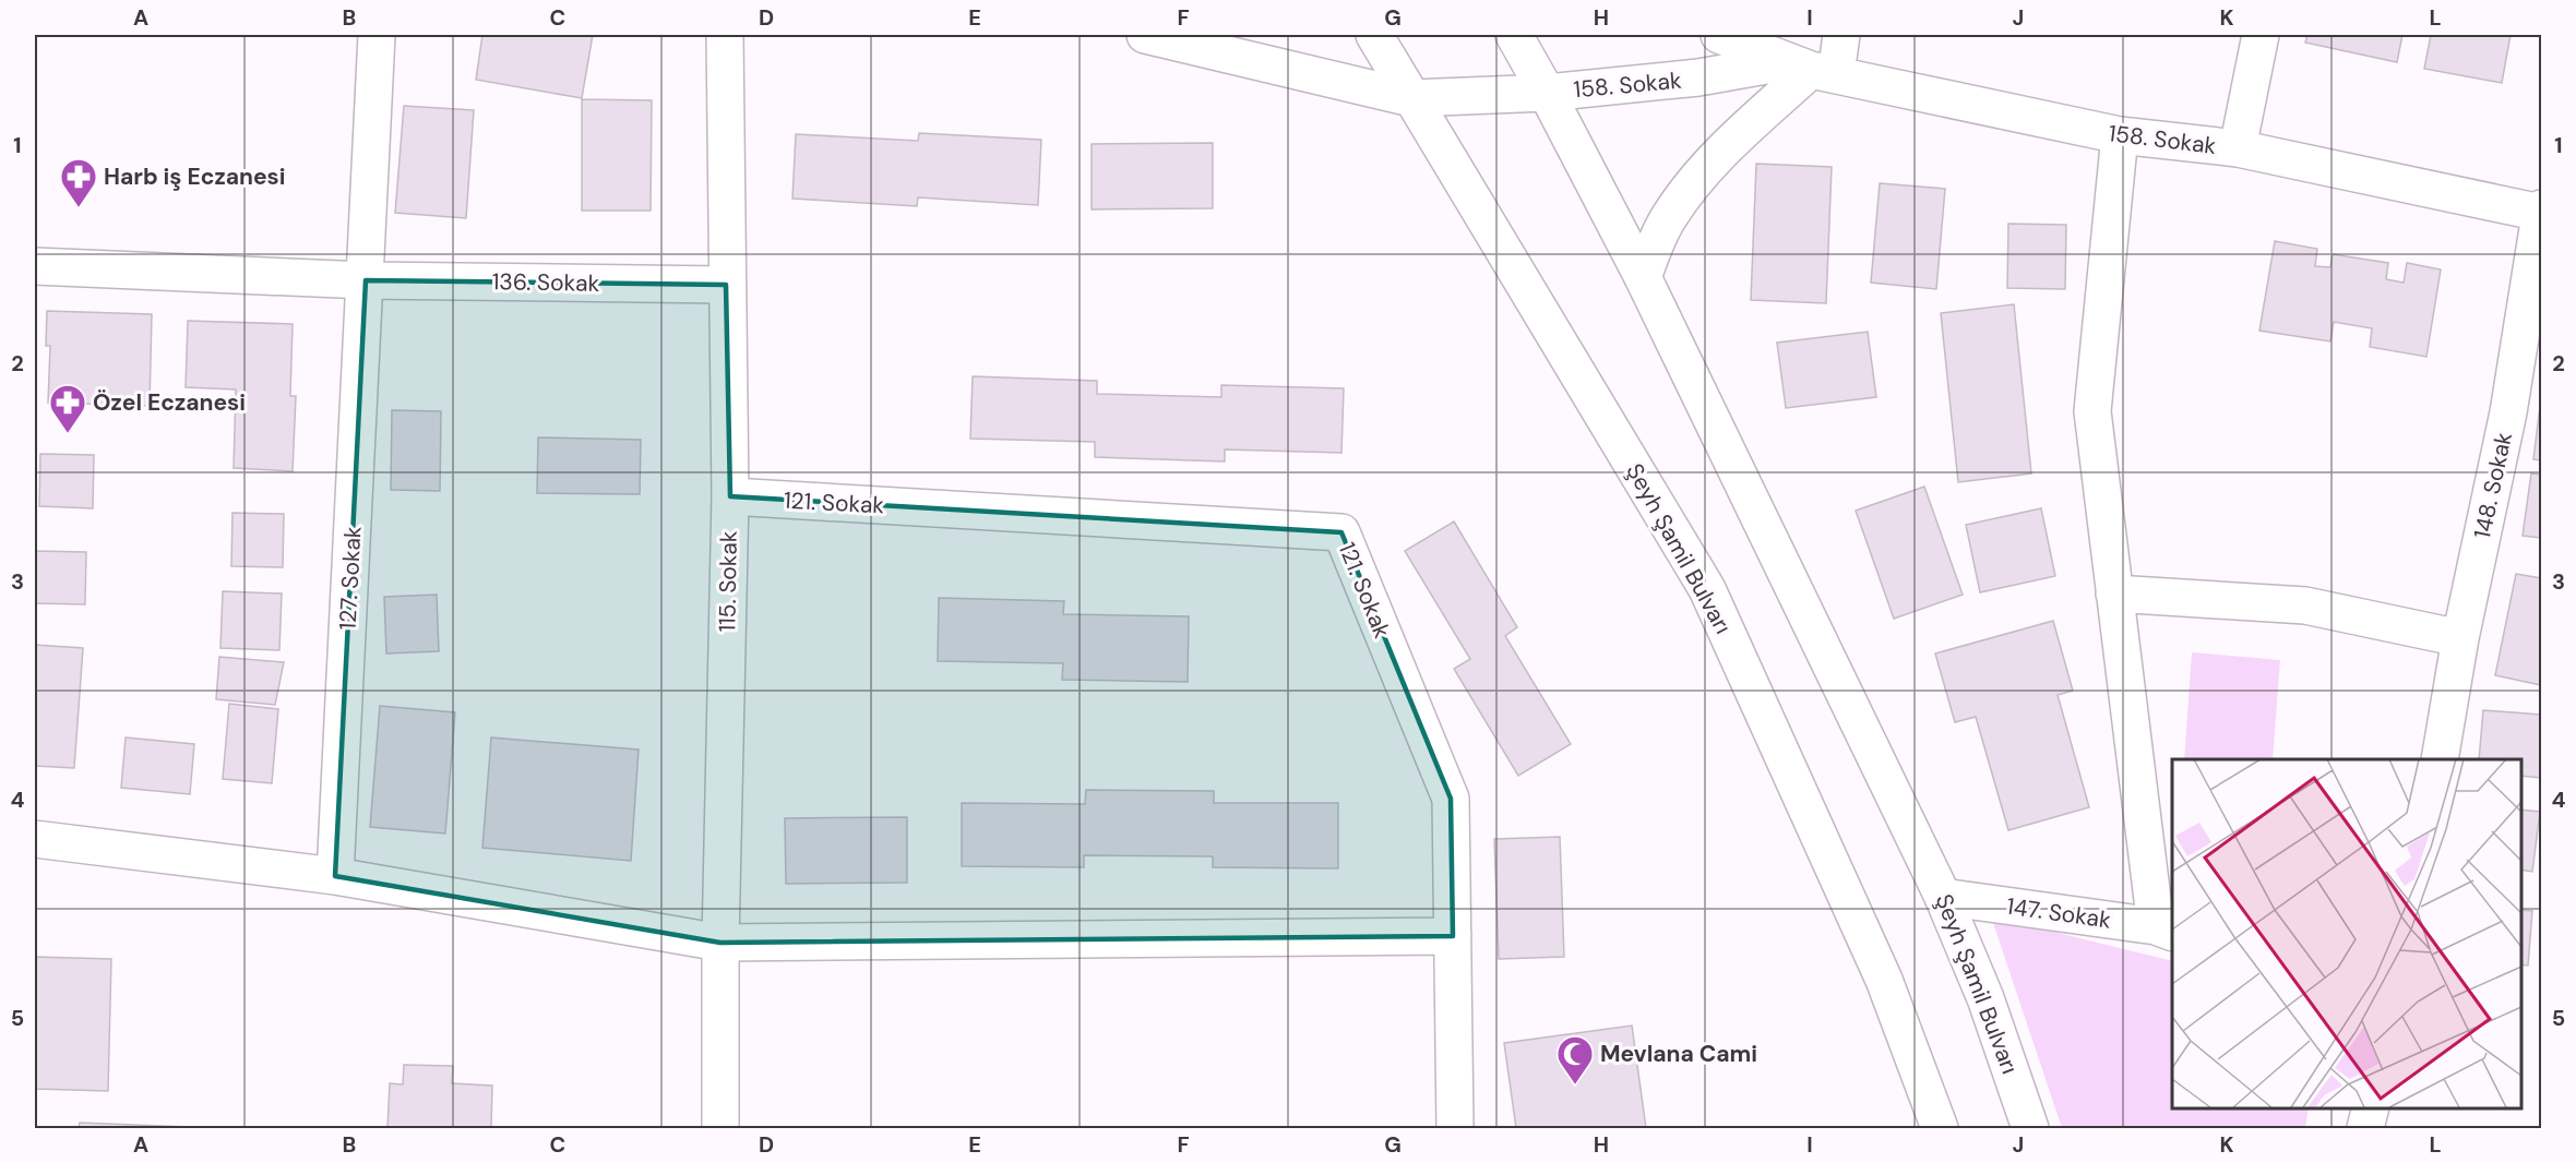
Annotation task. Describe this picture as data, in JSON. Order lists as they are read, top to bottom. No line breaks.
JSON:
{"streets":{"street":["158. Sokak","136. Sokak","148. Sokak","121. Sokak","Şeyh Şamil Bulvarı","127. Sokak","115. Sokak","147. Sokak"]},"crossings":[["158. Sokak","148. Sokak"],["158. Sokak","Şeyh Şamil Bulvarı"],["136. Sokak","127. Sokak"],["136. Sokak","115. Sokak"],["121. Sokak","115. Sokak"],["Şeyh Şamil Bulvarı","147. Sokak"]],"places":{"pharmacy":["Harb iş Eczanesi","Özel Eczanesi"],"mosque":["Mevlana Cami"]},"grid":{"columns":["A","B","C","D","E","F","G","H","I","J","K","L"],"rows":["1","2","3","4","5"]}}
